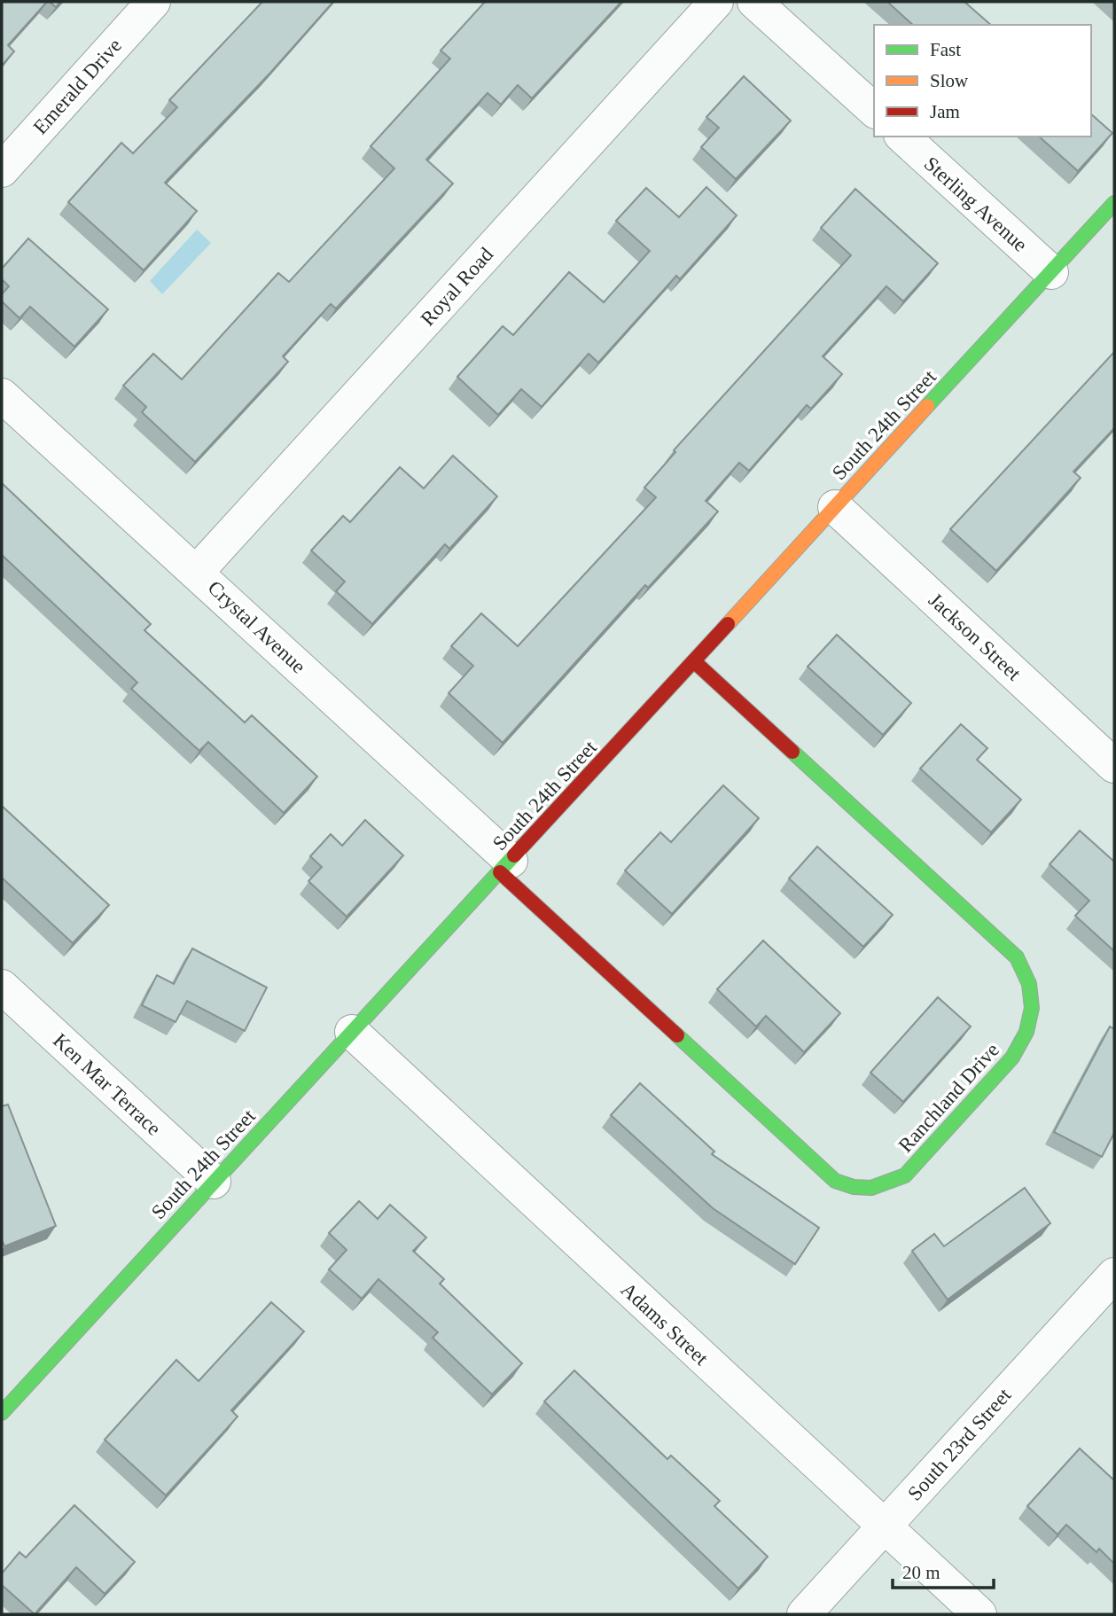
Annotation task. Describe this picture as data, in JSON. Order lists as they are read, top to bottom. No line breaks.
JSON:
{"streets":{"street":["Emerald Drive","Sterling Avenue","Royal Road","South 24th Street","Crystal Avenue","Jackson Street","Ken Mar Terrace","Ranchland Drive","Adams Street","South 23rd Street"]},"crossings":[["Sterling Avenue","South 24th Street"],["Royal Road","Crystal Avenue"],["South 24th Street","Crystal Avenue"],["South 24th Street","Jackson Street"],["South 24th Street","Ken Mar Terrace"],["South 24th Street","Ranchland Drive"],["South 24th Street","Adams Street"],["Crystal Avenue","Ranchland Drive"],["Adams Street","South 23rd Street"]],"legend":["Fast","Slow","Jam"],"scale_bar":"20 m"}
